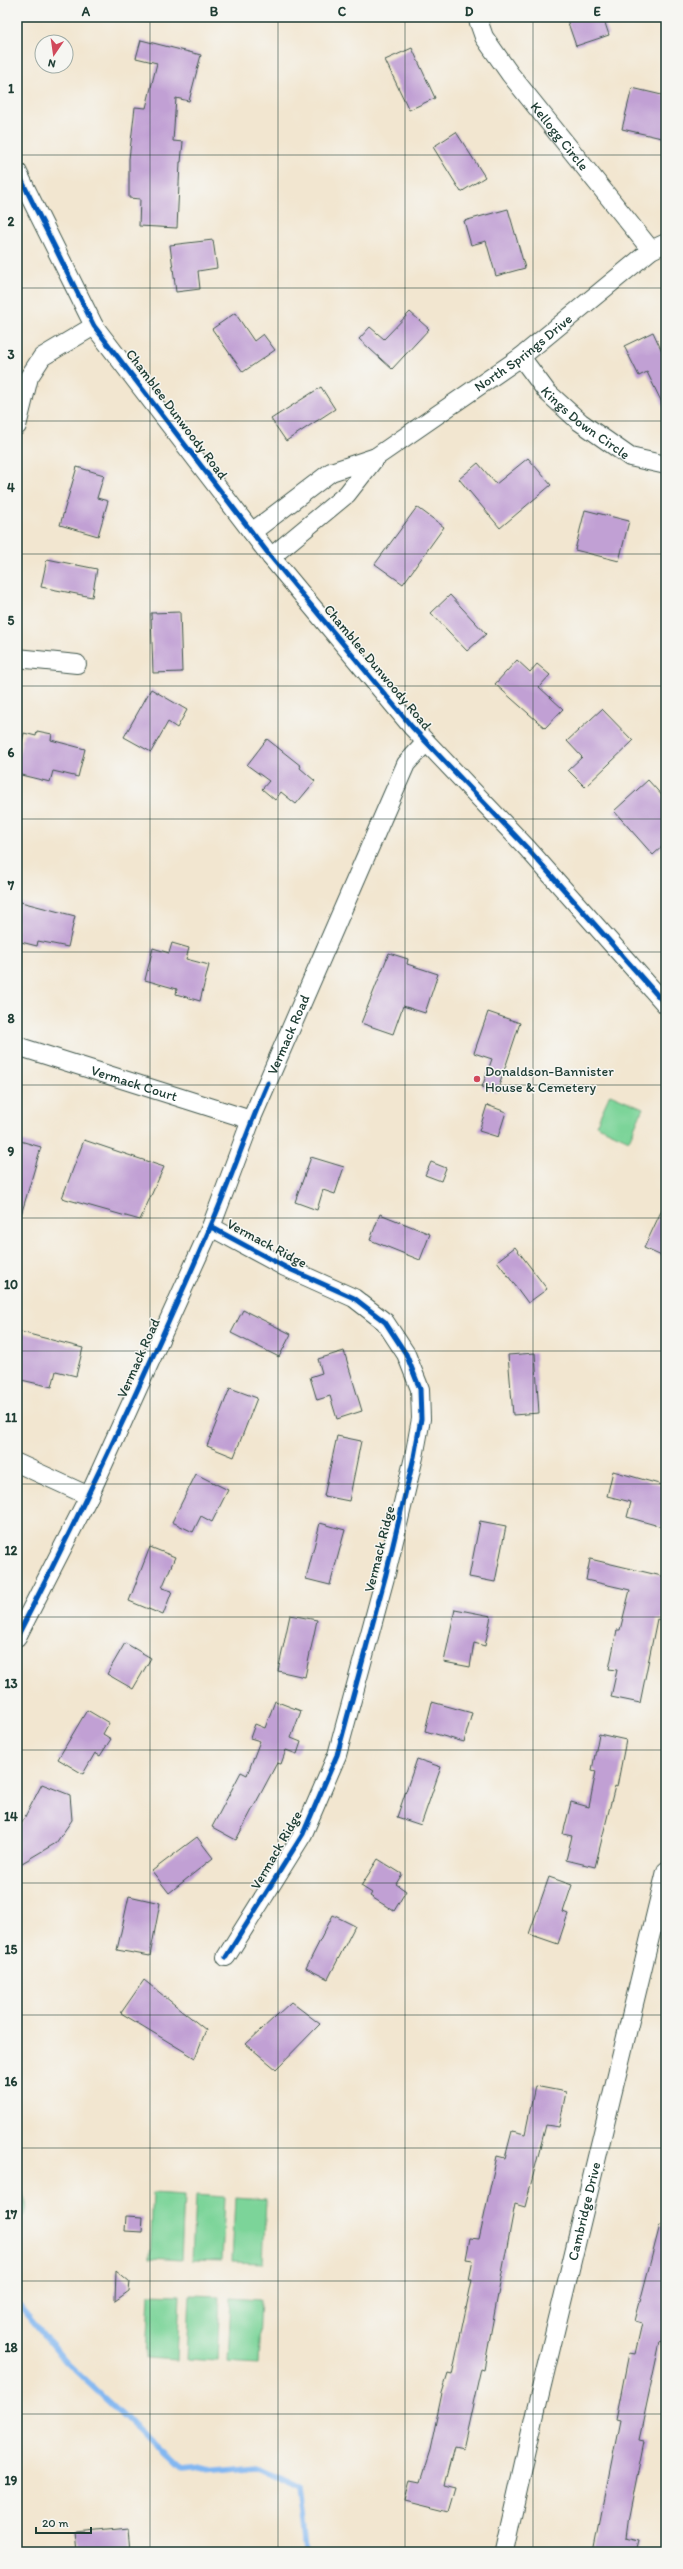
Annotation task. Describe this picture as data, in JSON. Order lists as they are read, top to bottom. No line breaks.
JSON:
{"streets":{"street":["Kellogg Circle","North Springs Drive","Chamblee Dunwoody Road","Kings Down Circle","Vermack Road","Vermack Court","Vermack Ridge","Cambridge Drive"]},"crossings":[["Kellogg Circle","North Springs Drive"],["North Springs Drive","Chamblee Dunwoody Road"],["North Springs Drive","Kings Down Circle"],["Chamblee Dunwoody Road","Vermack Road"],["Vermack Road","Vermack Court"],["Vermack Road","Vermack Ridge"]],"places":["Donaldson-Bannister House & Cemetery"],"scale_bar":"20 m","north":"bottom","grid":{"columns":["A","B","C","D","E"],"rows":["1","2","3","4","5","6","7","8","9","10","11","12","13","14","15","16","17","18","19"]}}
